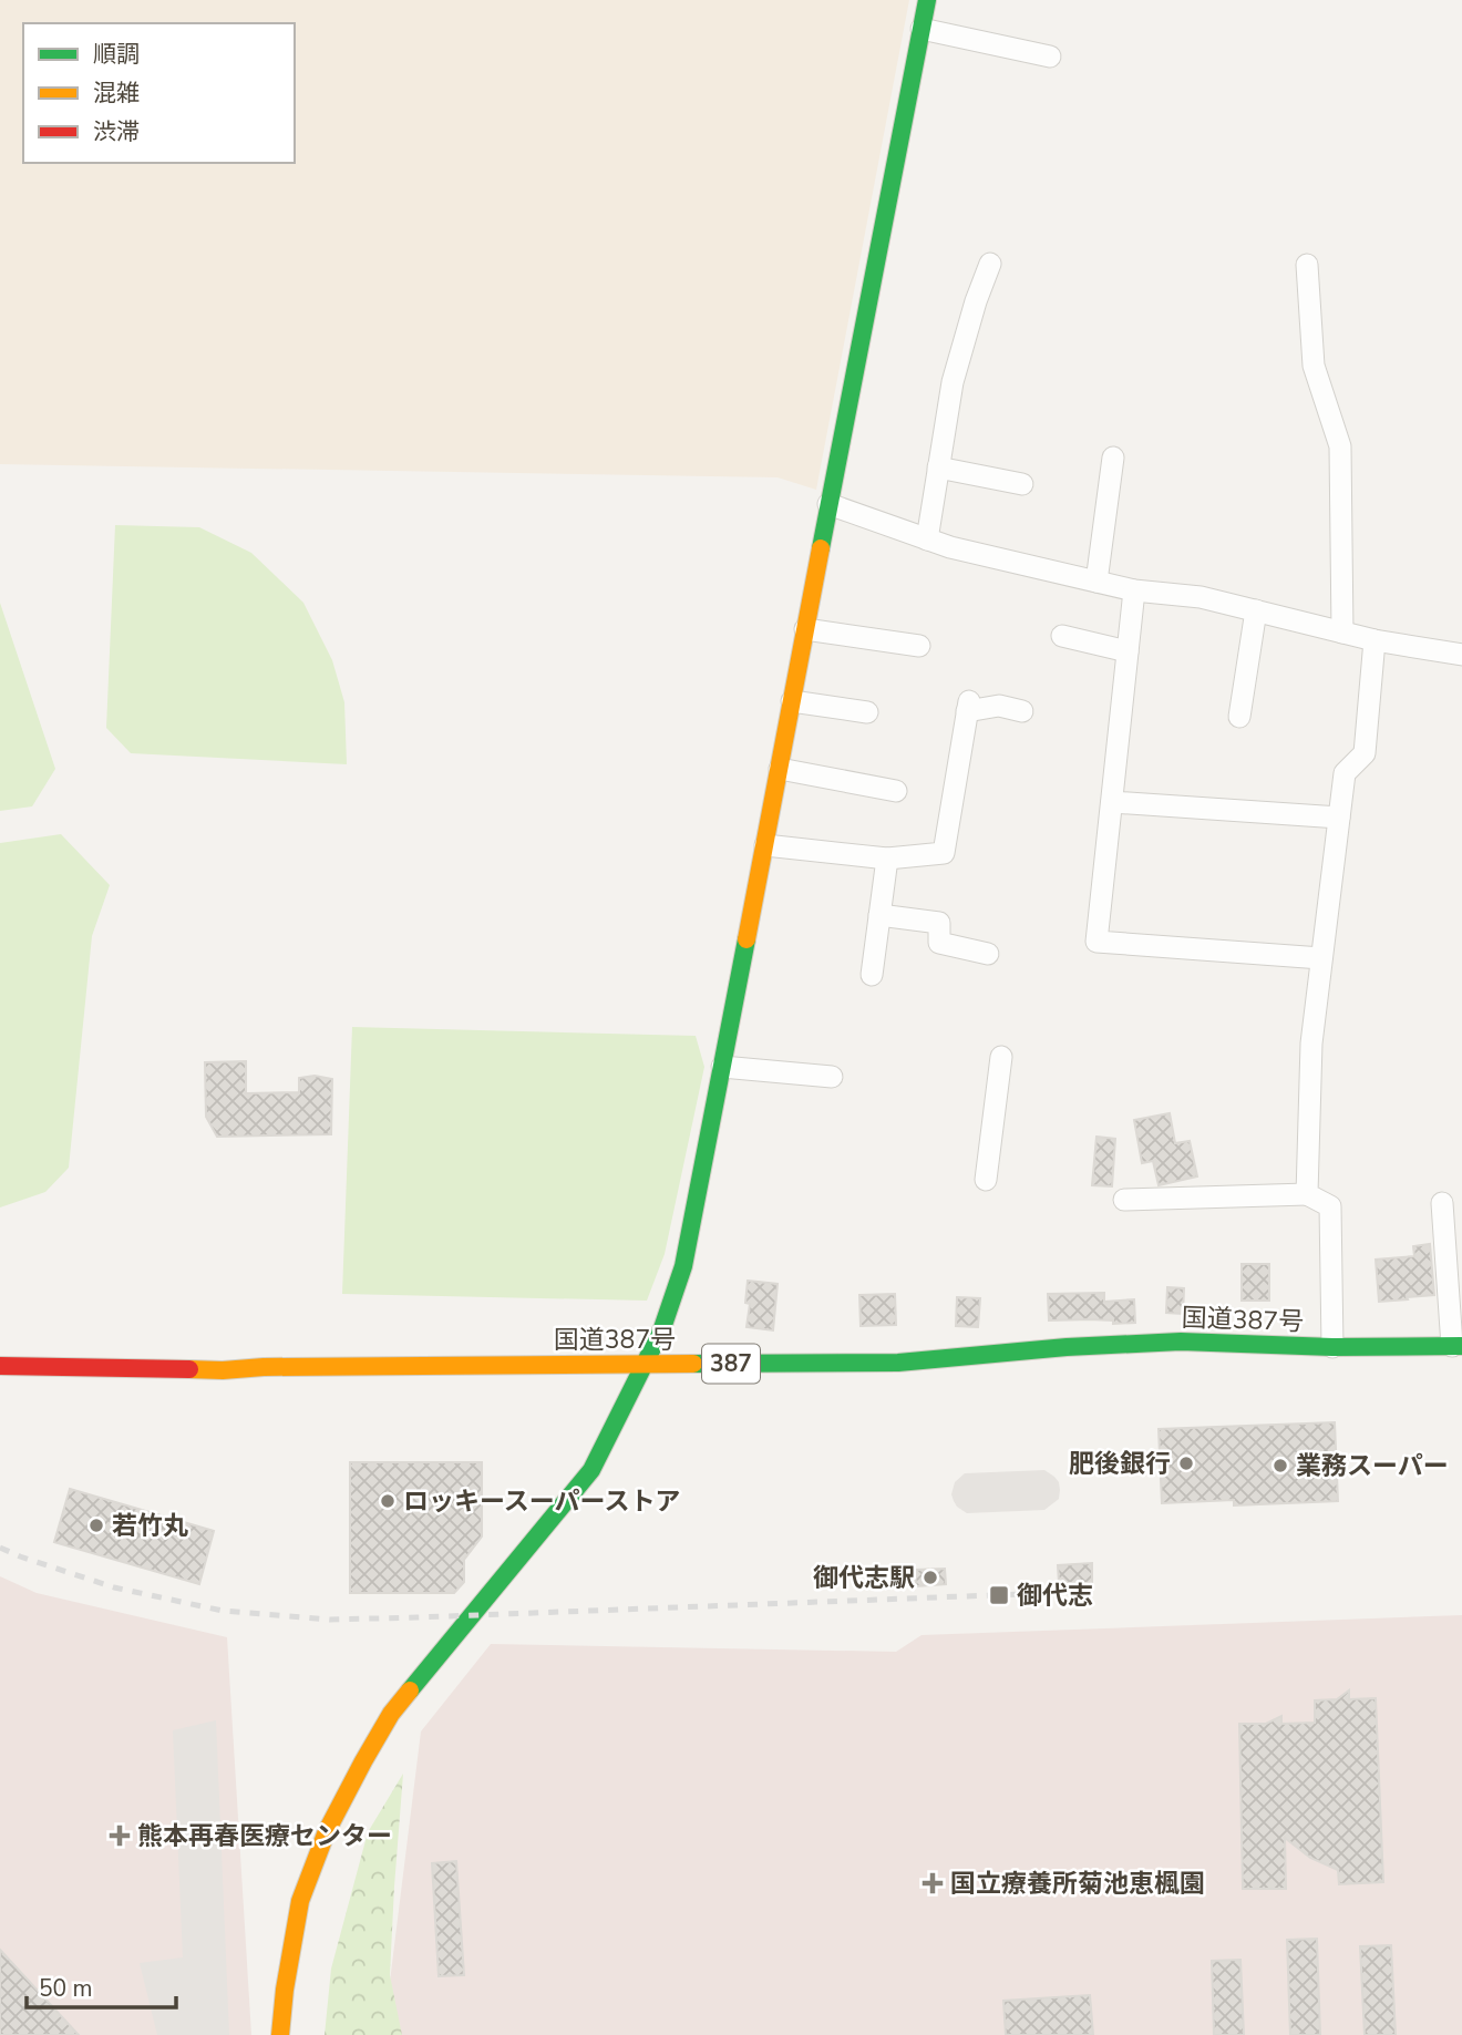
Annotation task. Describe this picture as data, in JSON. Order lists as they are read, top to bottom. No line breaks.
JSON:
{"streets":{"main road":["国道387号","387"]},"places":{"other":["肥後銀行","業務スーパー","ロッキースーパーストア","若竹丸","御代志駅"],"transit":["御代志"],"health":["熊本再春医療センター","国立療養所菊池恵楓園"]},"legend":["順調","混雑","渋滞"],"scale_bar":"50 m"}
